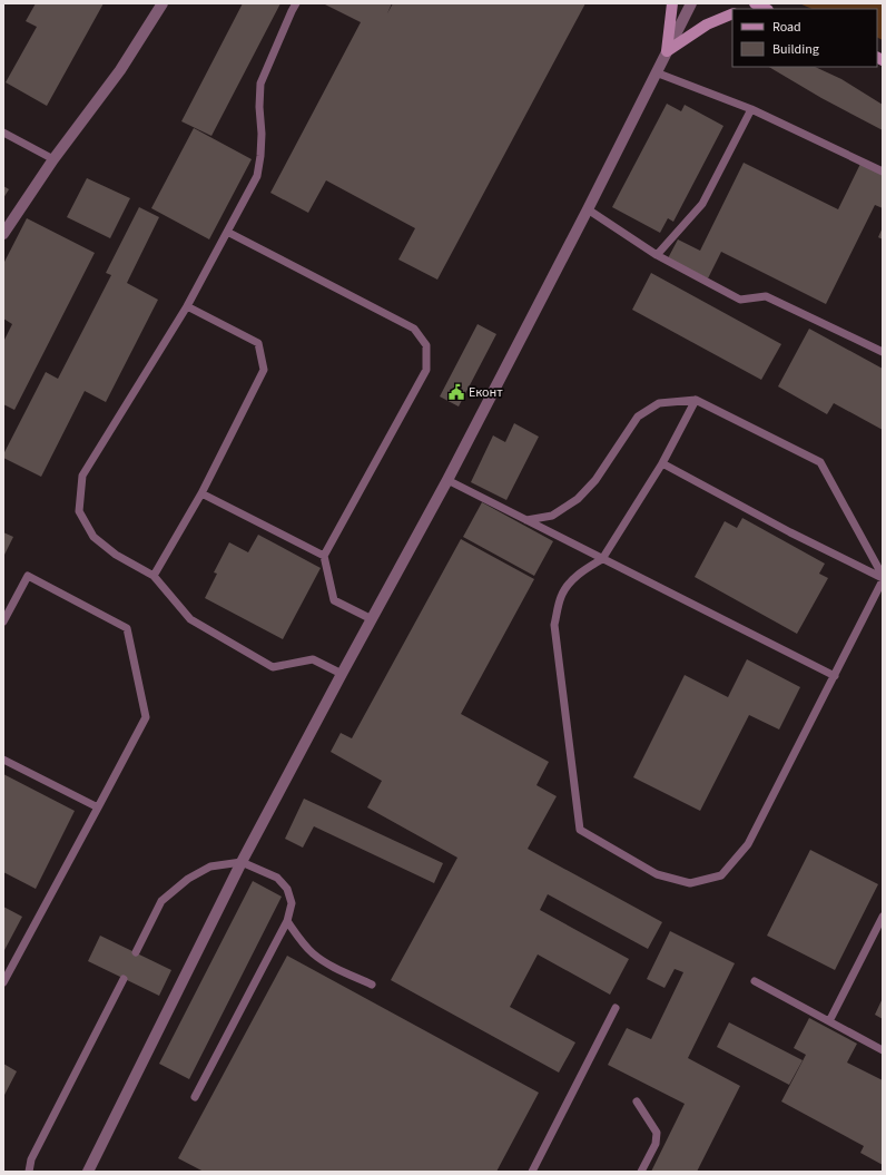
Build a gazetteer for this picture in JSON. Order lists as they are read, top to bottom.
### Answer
{
  "places": {
    "public building": ["Еконт"]
  },
  "legend": ["Road", "Building"]
}
